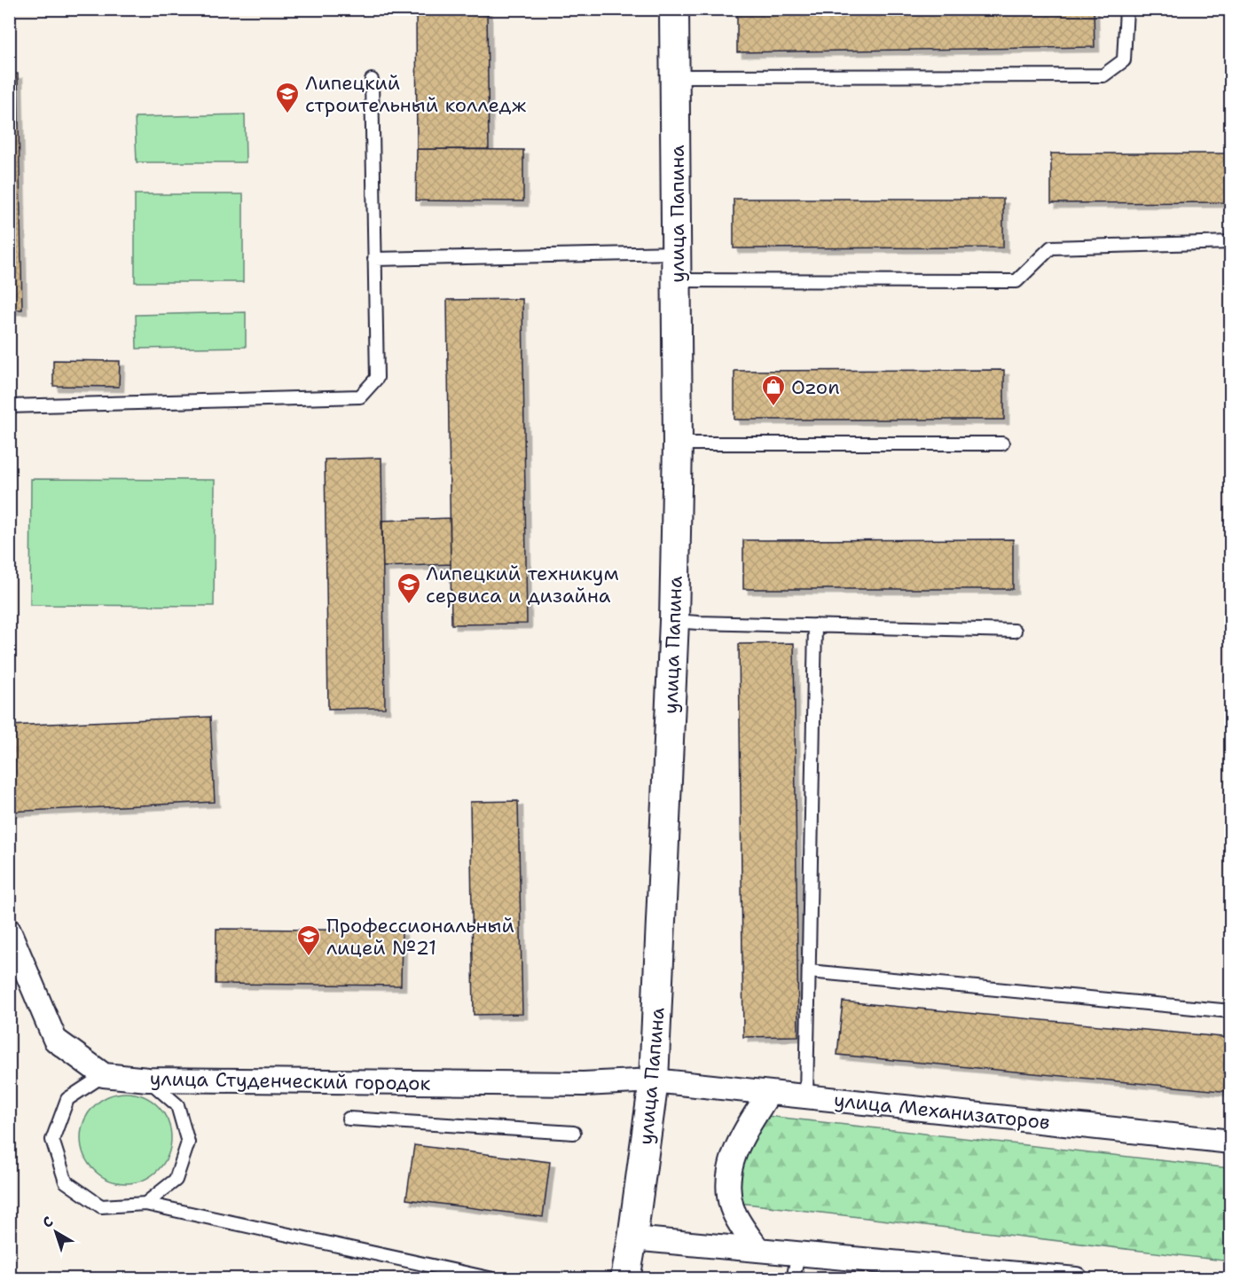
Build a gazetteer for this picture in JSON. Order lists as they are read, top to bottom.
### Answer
{
  "streets": {
    "street": ["улица Папина", "улица Студенческий городок", "улица Механизаторов"]
  },
  "crossings": [
    ["улица Папина", "улица Студенческий городок"],
    ["улица Папина", "улица Механизаторов"],
    ["улица Студенческий городок", "улица Механизаторов"]
  ],
  "places": {
    "school or university": ["Липецкий строительный колледж", "Липецкий техникум сервиса и дизайна", "Профессиональный лицей №21"],
    "shop": ["Ozon"]
  },
  "north": "top left"
}
